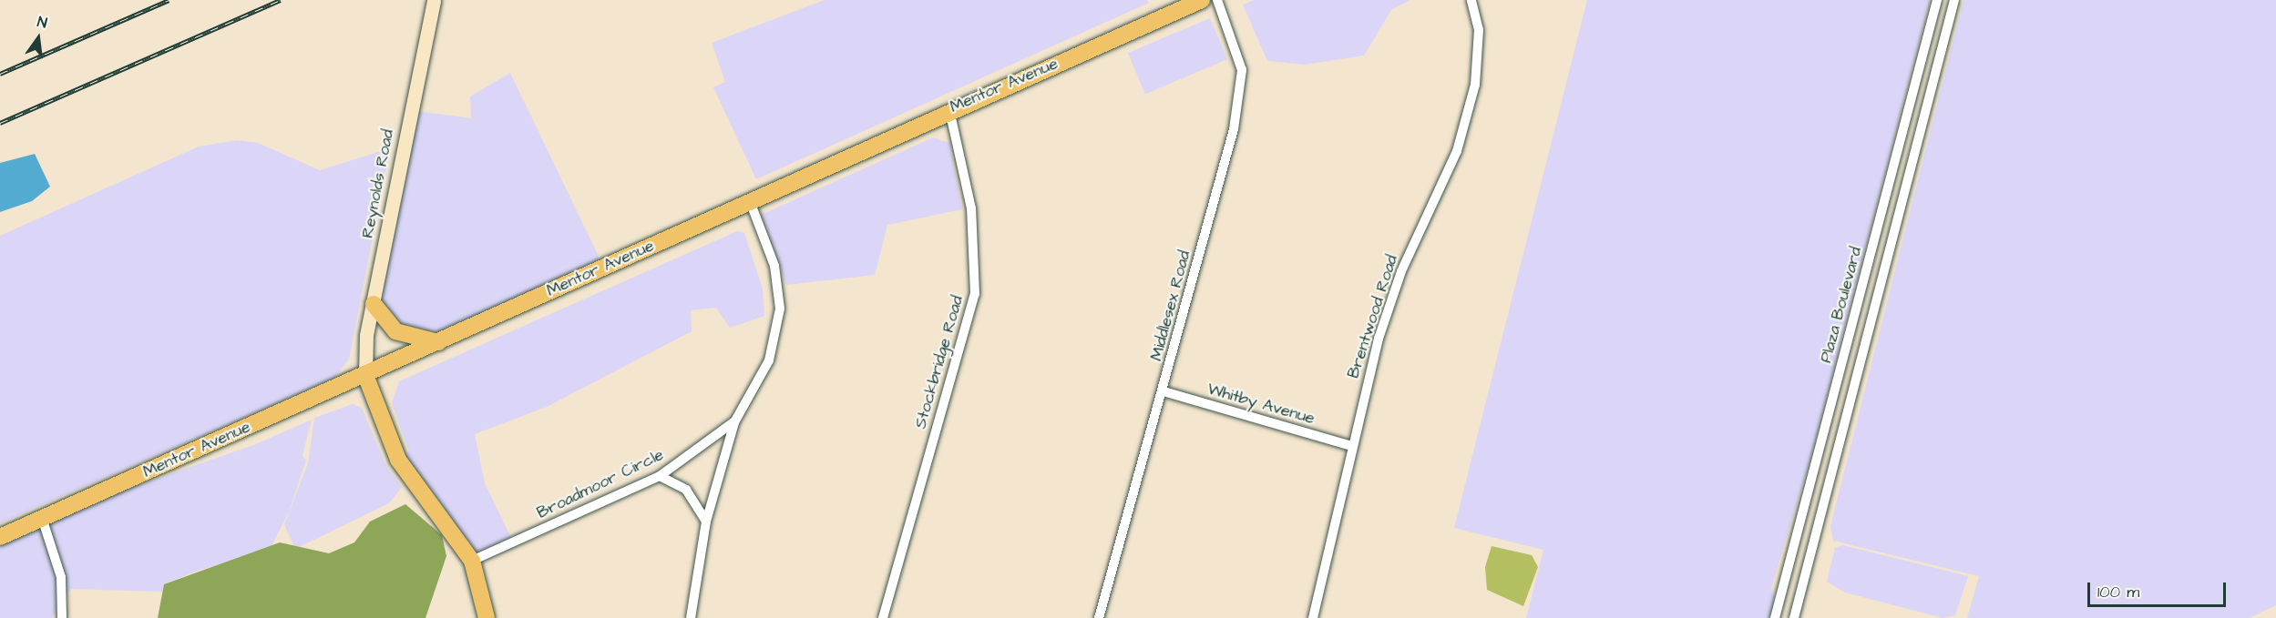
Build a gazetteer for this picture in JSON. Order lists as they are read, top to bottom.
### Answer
{
  "streets": {
    "main road": ["Mentor Avenue", "Reynolds Road"],
    "street": [
      "Plaza Boulevard",
      "Middlesex Road",
      "Brentwood Road",
      "Stockbridge Road",
      "Whitby Avenue",
      "Broadmoor Circle"
    ]
  },
  "crossings": [
    ["Mentor Avenue", "Reynolds Road"],
    ["Mentor Avenue", "Stockbridge Road"],
    ["Middlesex Road", "Whitby Avenue"],
    ["Brentwood Road", "Whitby Avenue"]
  ],
  "scale_bar": "100 m",
  "north": "top"
}
